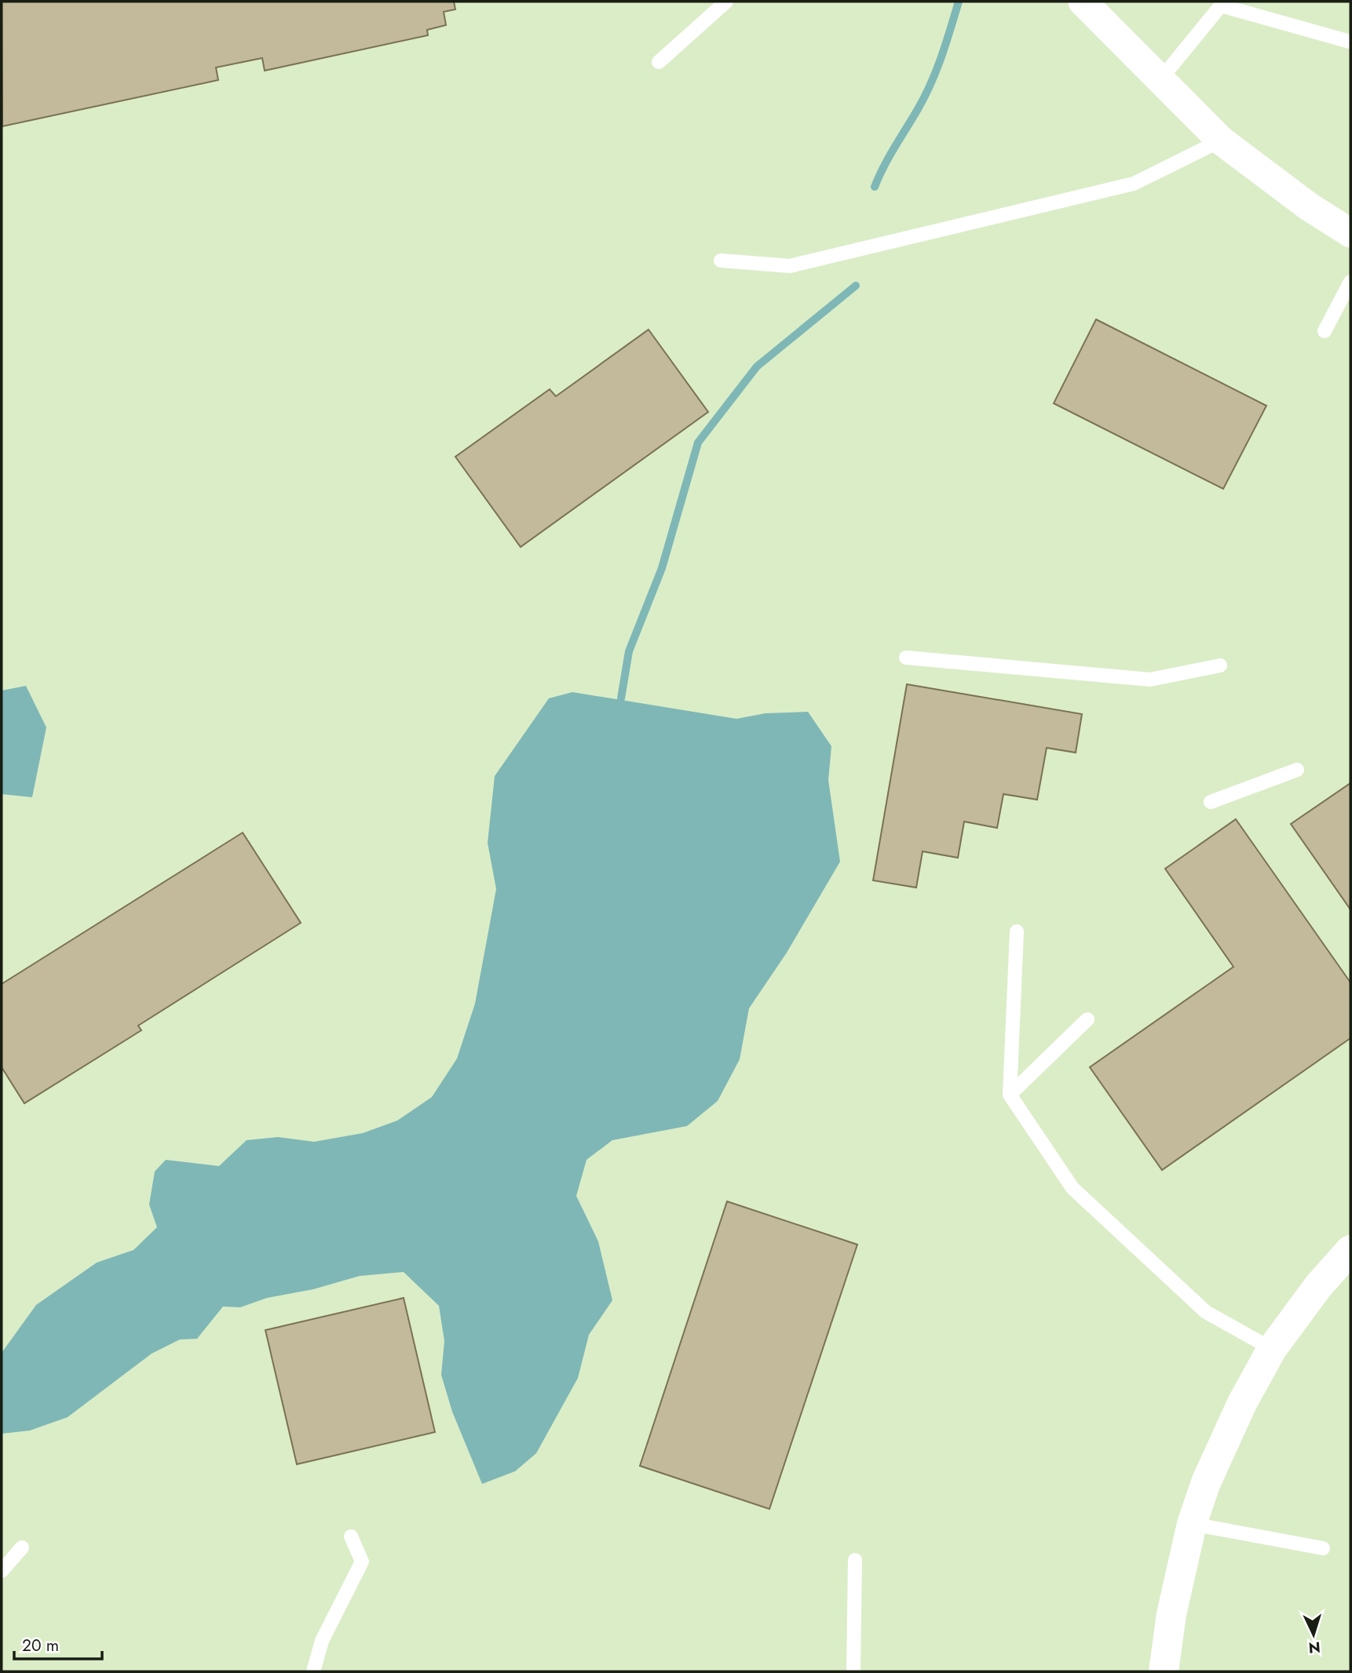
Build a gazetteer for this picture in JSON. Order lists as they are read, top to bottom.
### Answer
{
  "scale_bar": "20 m",
  "north": "bottom"
}
